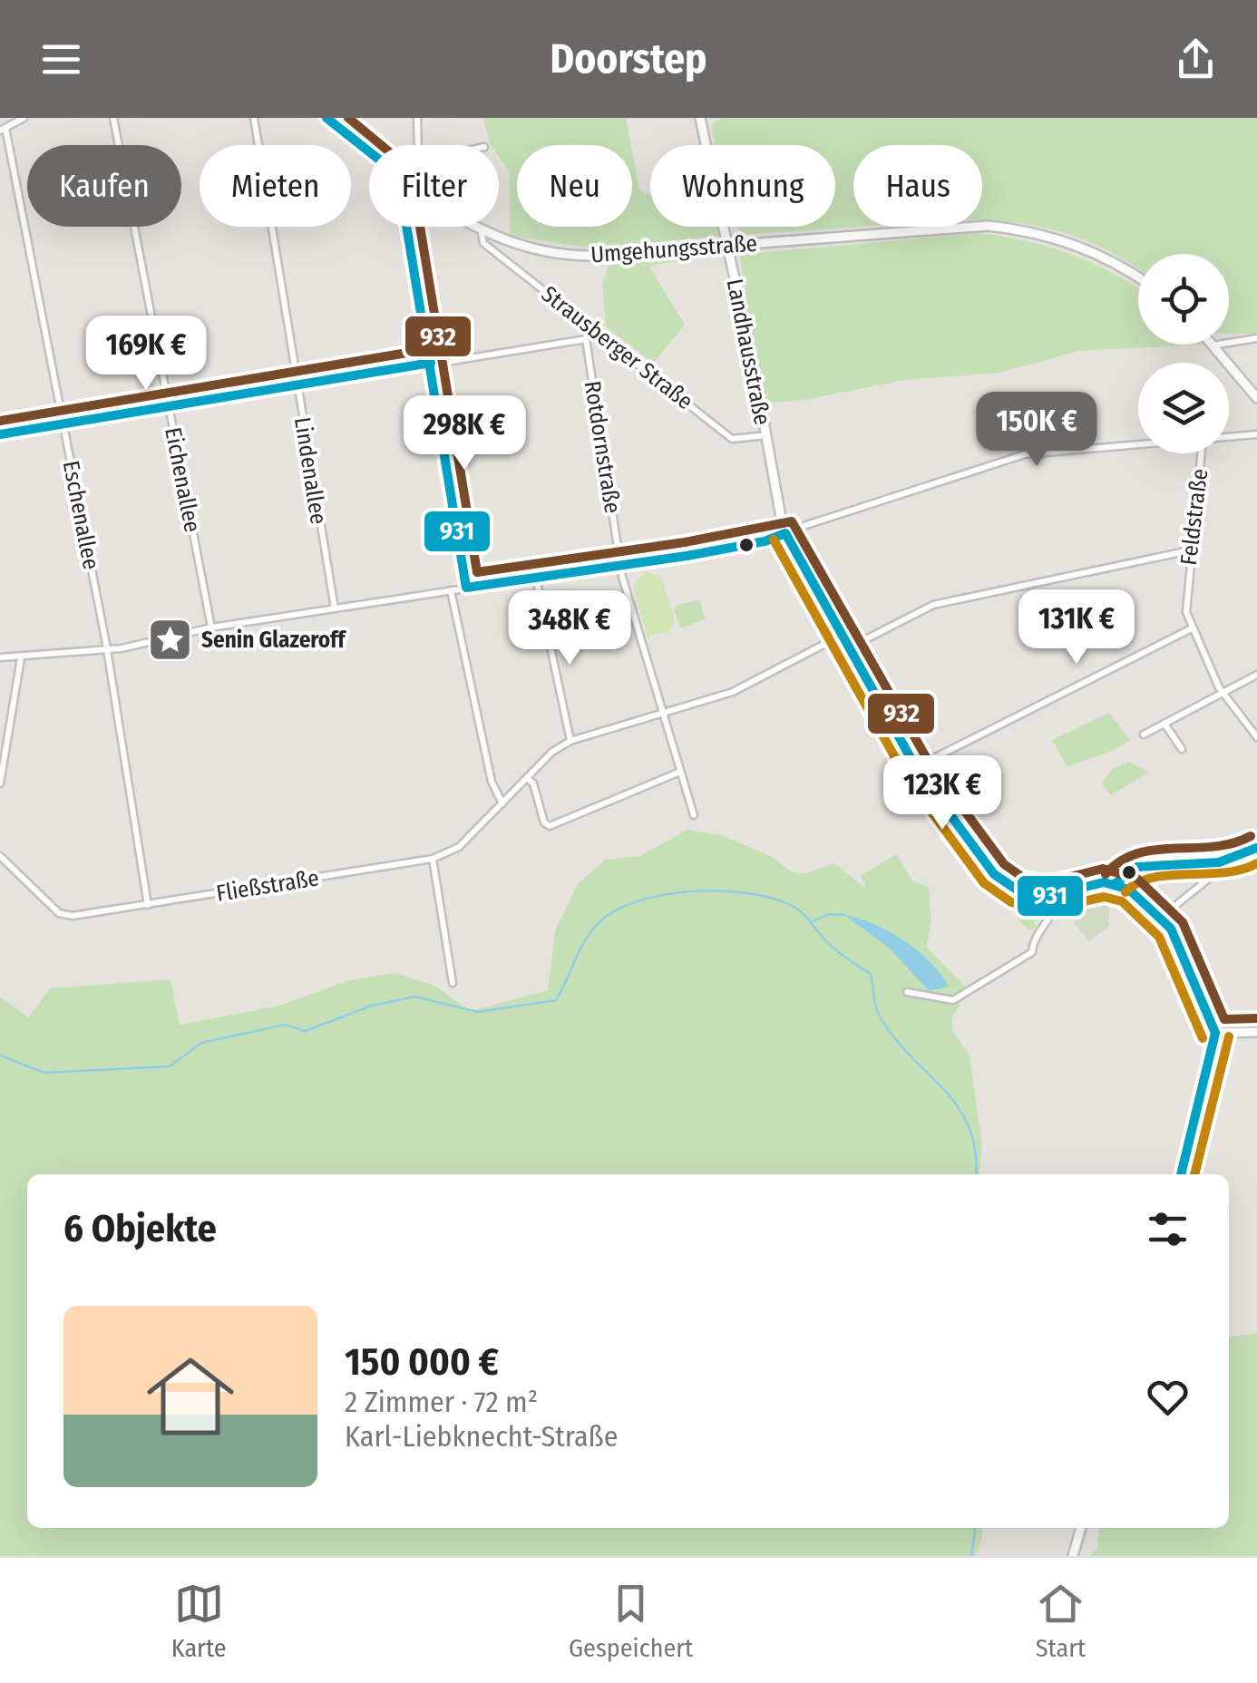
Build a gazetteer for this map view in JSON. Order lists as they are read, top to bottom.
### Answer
{
  "streets": {
    "main road": ["Umgehungsstraße", "Strausberger Straße", "Landhausstraße"],
    "street": [
      "Rotdornstraße",
      "Lindenallee",
      "Eichenallee",
      "Eschenallee",
      "Feldstraße",
      "Fließstraße"
    ]
  },
  "crossings": [
    ["Umgehungsstraße", "Strausberger Straße"],
    ["Umgehungsstraße", "Landhausstraße"],
    ["Strausberger Straße", "Landhausstraße"],
    ["Landhausstraße", "Fließstraße"],
    ["Rotdornstraße", "Fließstraße"],
    ["Eschenallee", "Fließstraße"]
  ],
  "places": {
    "place": ["Senin Glazeroff"]
  },
  "lines": ["transit line 931", "transit line 932"],
  "page": {
    "header": "Doorstep",
    "chip": [
      "Kaufen",
      "Mieten",
      "Filter",
      "Neu",
      "Wohnung",
      "Haus"
    ],
    "price": [
      "169K €",
      "150K €",
      "298K €",
      "131K €",
      "348K €",
      "123K €"
    ],
    "heading": "6 Objekte",
    "list": [
      {
        "name": "150 000 €",
        "note": "2 Zimmer · 72 m² · Karl-Liebknecht-Straße"
      }
    ],
    "tabs": ["Karte", "Gespeichert", "Start"]
  }
}
